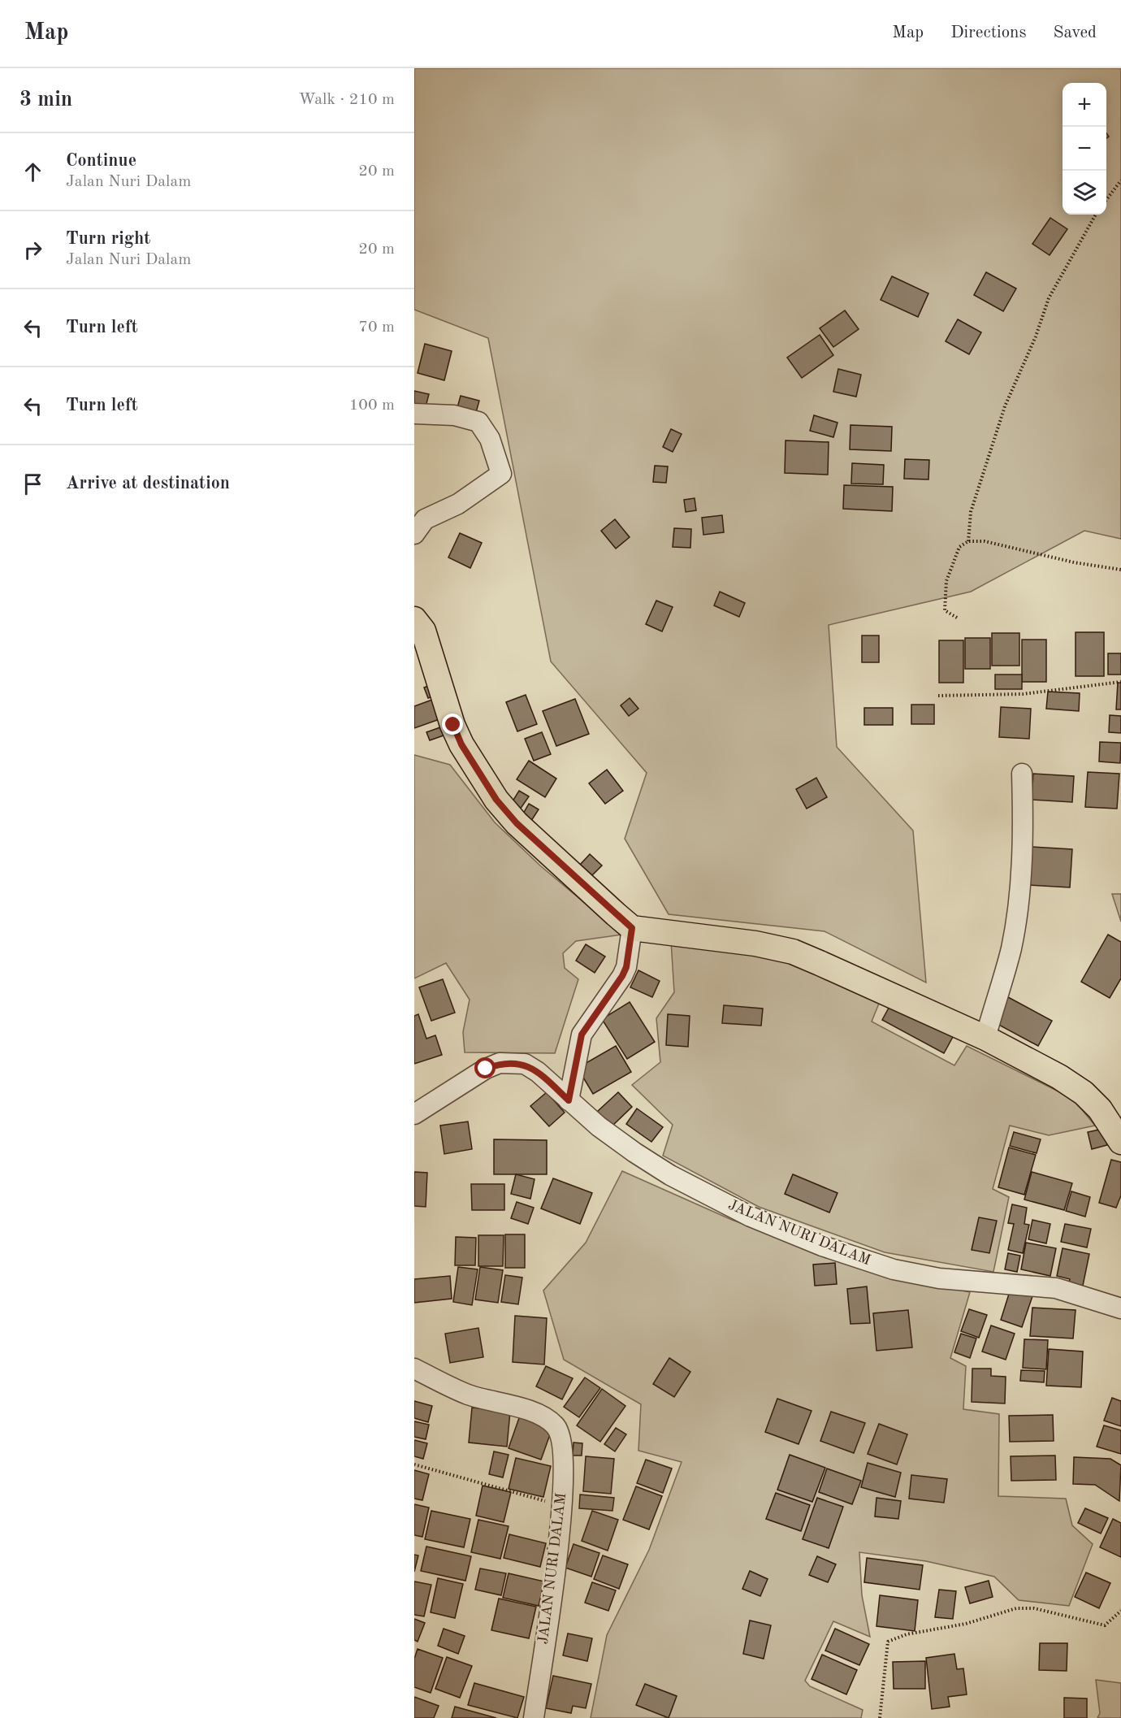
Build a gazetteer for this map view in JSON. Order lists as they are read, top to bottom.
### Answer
{
  "streets": {
    "street": ["JALAN NURI DALAM"]
  },
  "page": {
    "header": "Map",
    "nav": ["Map", "Directions", "Saved"],
    "heading": ["3 min", "Walk · 210 m"],
    "map_buttons": ["+", "−"],
    "list": [
      ["Continue", "Jalan Nuri Dalam", "20 m"],
      ["Turn right", "Jalan Nuri Dalam", "20 m"],
      ["Turn left", "70 m"],
      ["Turn left", "100 m"],
      "Arrive at destination"
    ]
  }
}
